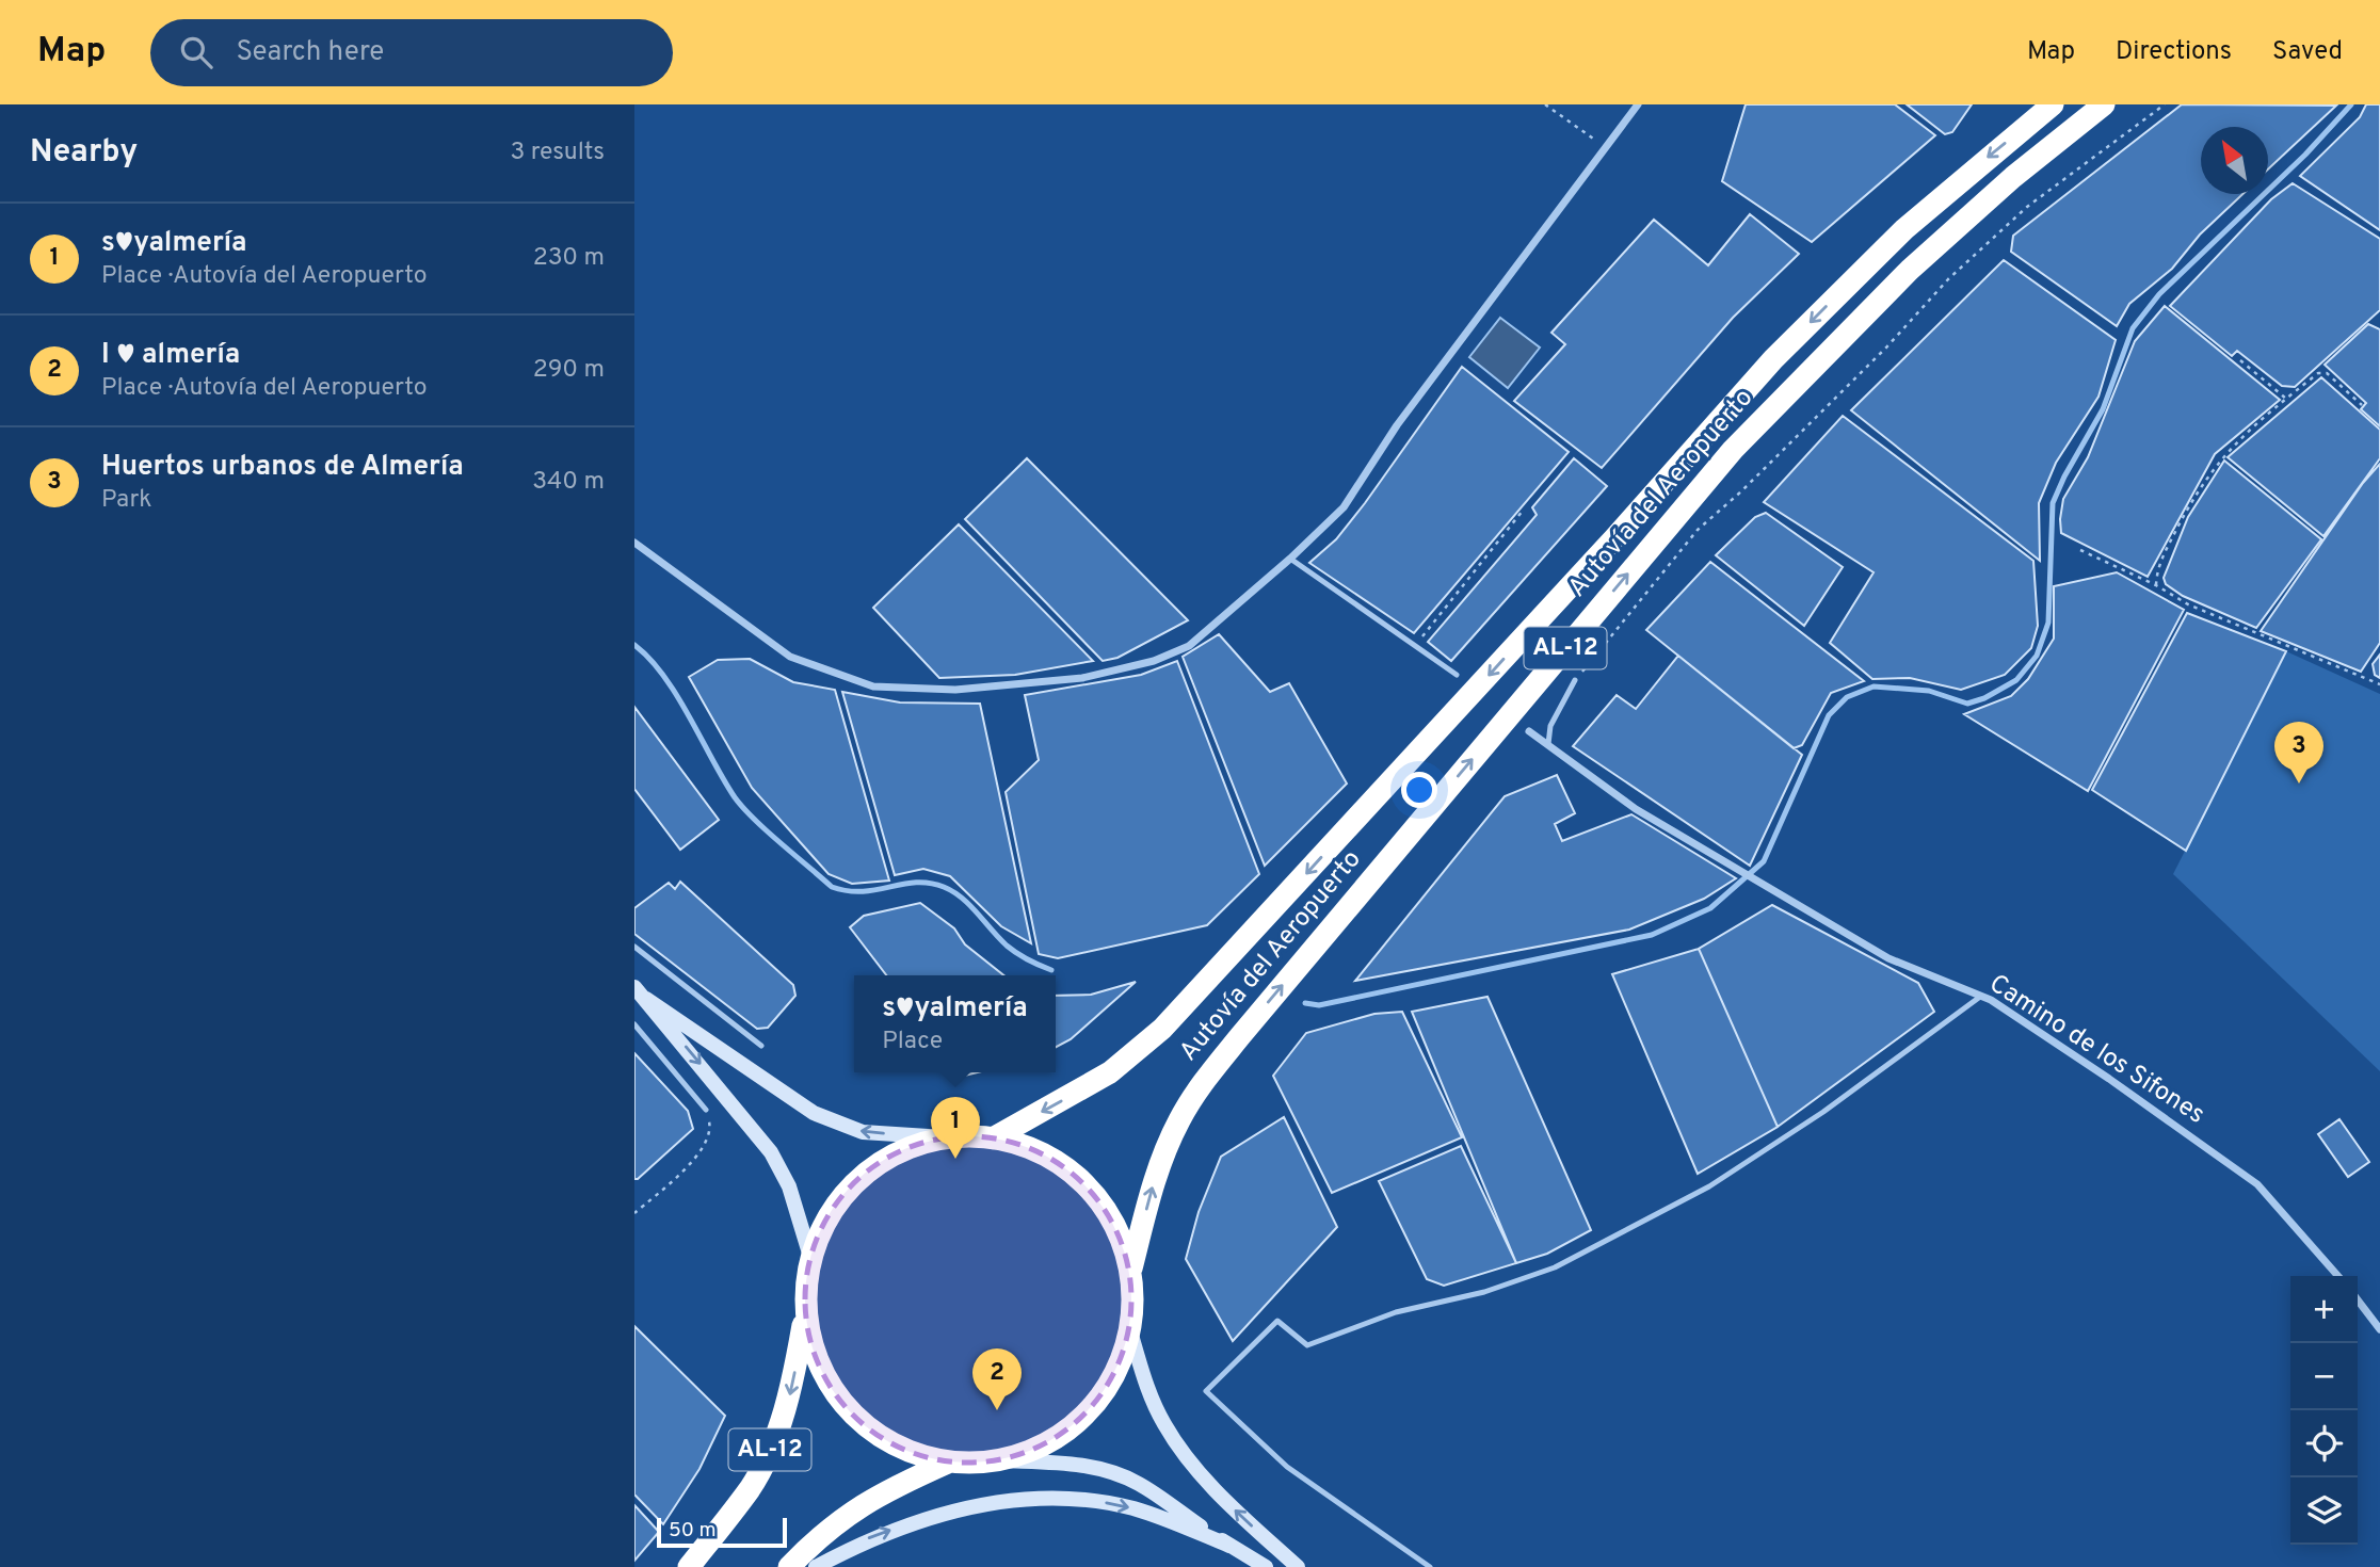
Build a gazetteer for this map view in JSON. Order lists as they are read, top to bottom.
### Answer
{
  "streets": {
    "highway": ["Autovía del Aeropuerto", "AL-12"],
    "street": ["Camino de los Sifones"]
  },
  "crossings": [
    ["Autovía del Aeropuerto", "AL-12"]
  ],
  "scale_bar": "50 m",
  "north": "top left",
  "page": {
    "header": "Map",
    "search": "Search here",
    "nav": ["Map", "Directions", "Saved"],
    "heading": ["Nearby", "3 results"],
    "list": [
      {
        "mark": "1",
        "name": "s♥yalmería",
        "note": "Place · Autovía del Aeropuerto",
        "value": "230 m"
      },
      {
        "mark": "2",
        "name": "I ♥ almería",
        "note": "Place · Autovía del Aeropuerto",
        "value": "290 m"
      },
      {
        "mark": "3",
        "name": "Huertos urbanos de Almería",
        "note": "Park",
        "value": "340 m"
      }
    ],
    "pins": ["3", "1", "2"],
    "popup": ["s♥yalmería", "Place"],
    "map_buttons": ["+", "−"],
    "scale": "50 m"
  }
}
